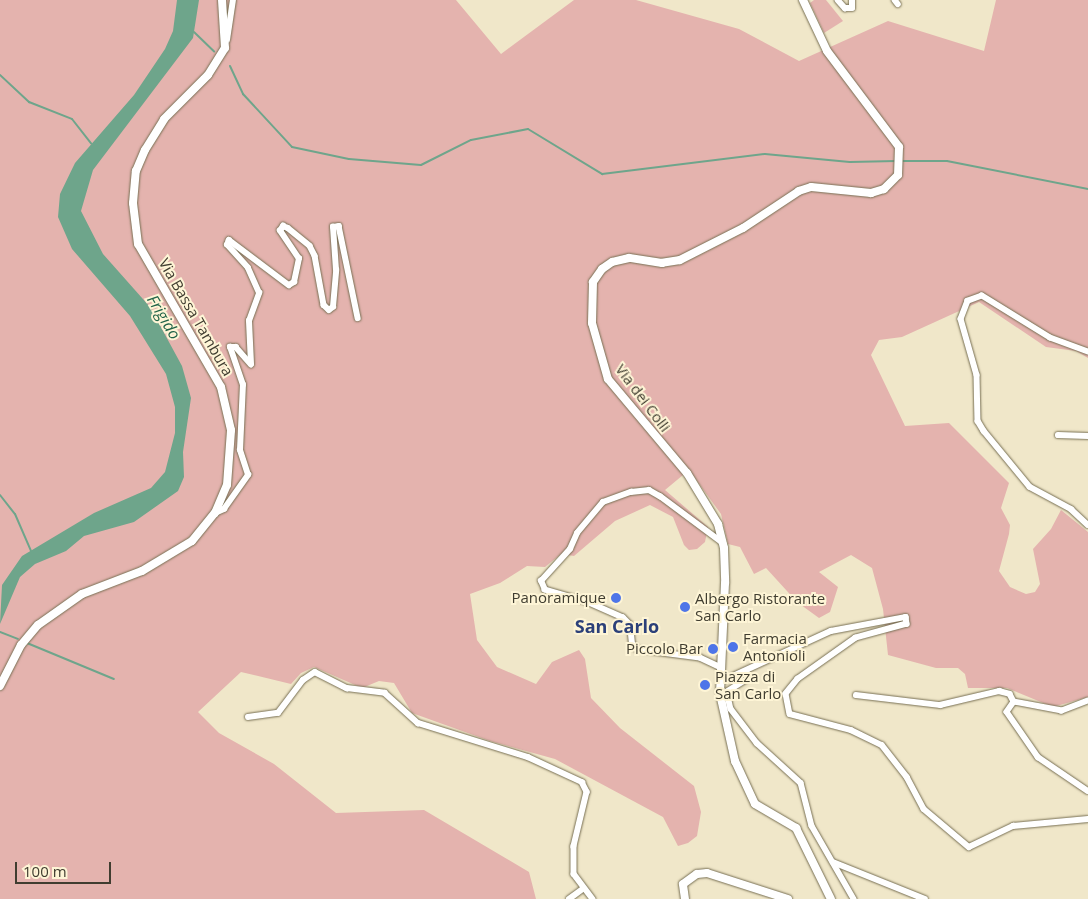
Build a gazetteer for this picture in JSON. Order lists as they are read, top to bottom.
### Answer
{
  "streets": {
    "street": ["Via Bassa Tambura", "Via dei Colli"]
  },
  "districts": ["San Carlo"],
  "water": ["Frigido"],
  "places": [
    "Panoramique",
    "Albergo Ristorante San Carlo",
    "Farmacia Antonioli",
    "Piccolo Bar",
    "Piazza di San Carlo"
  ],
  "scale_bar": "100 m"
}
